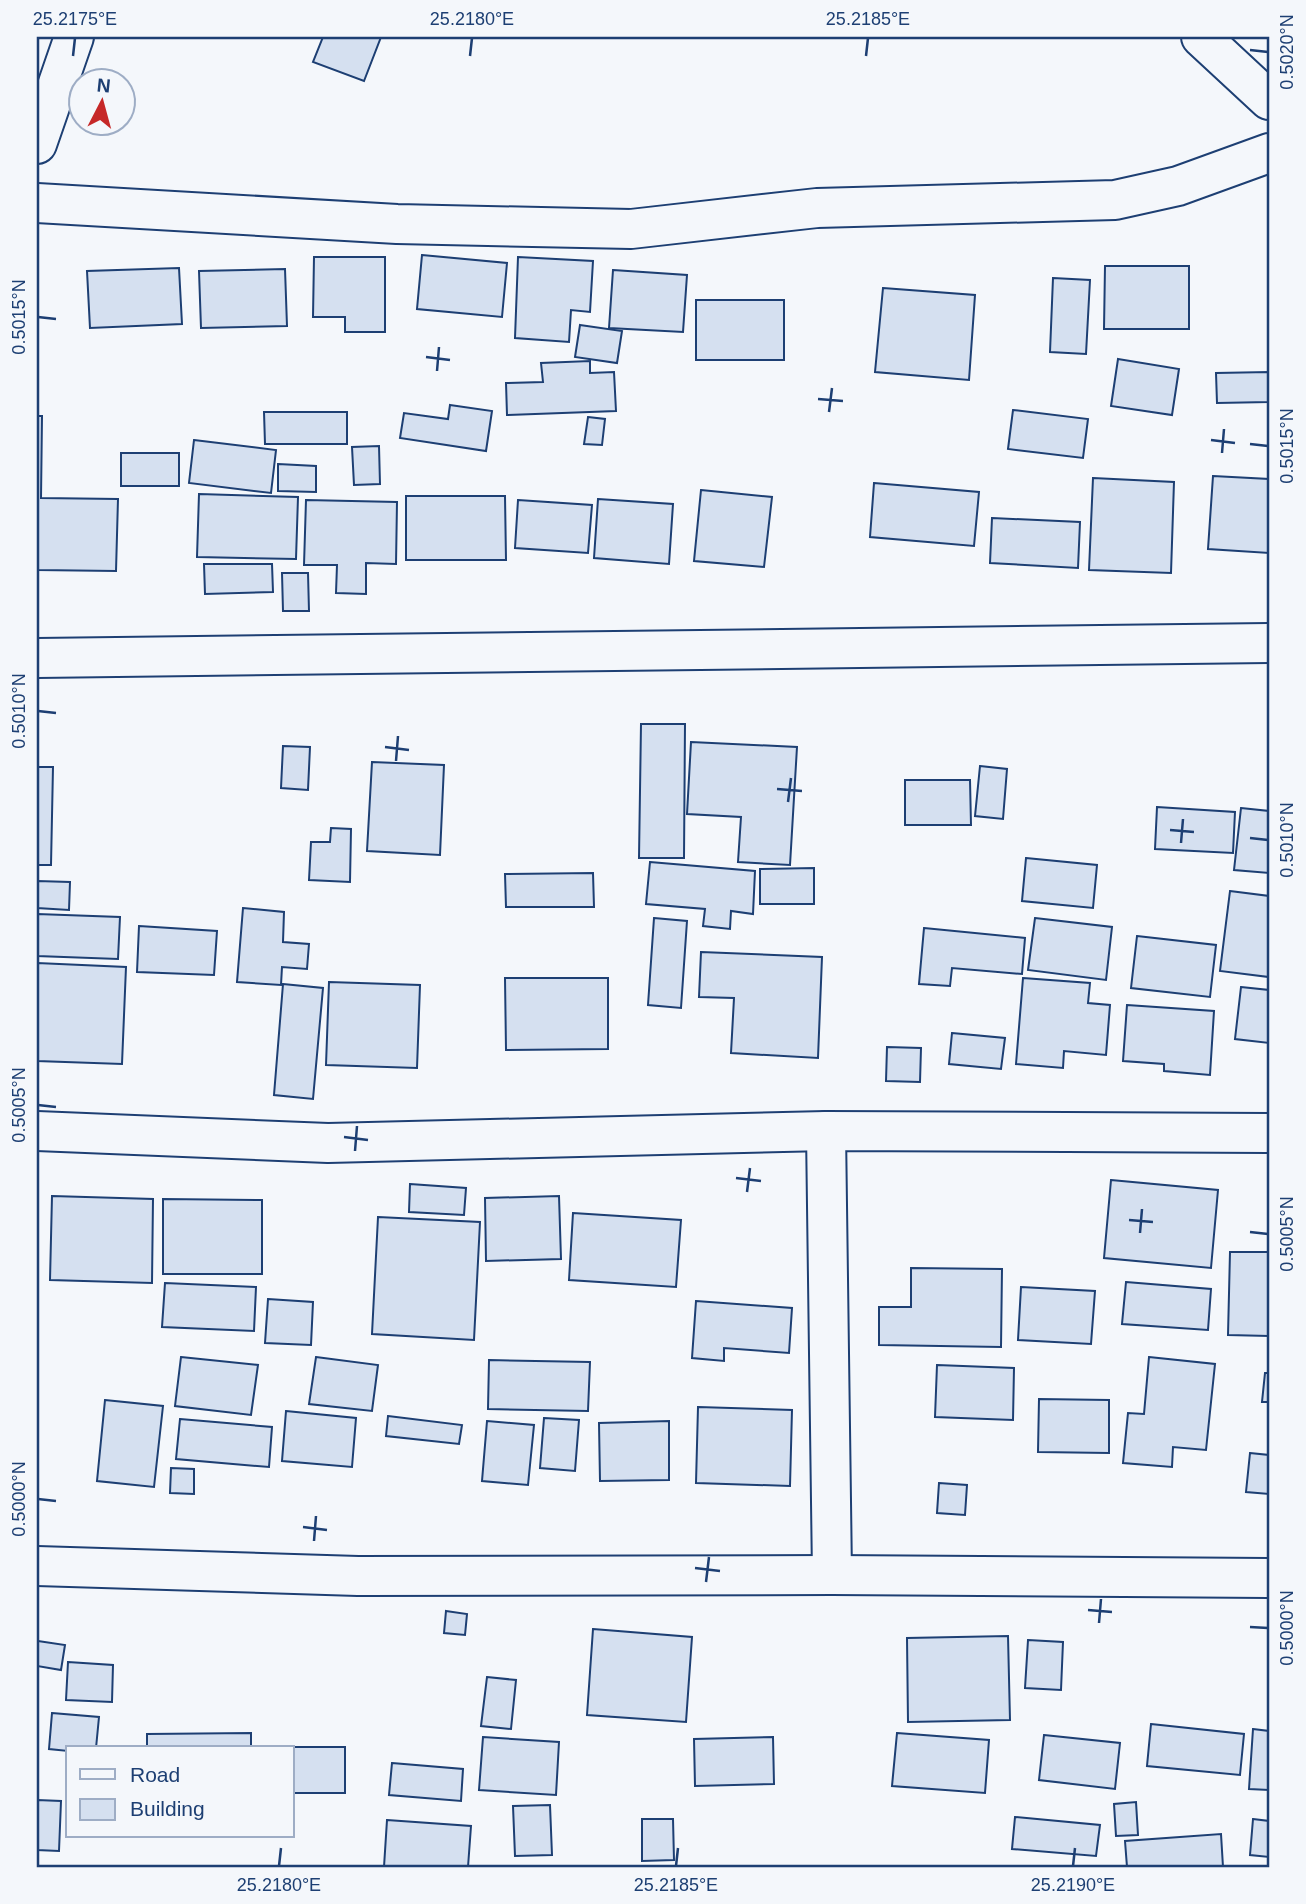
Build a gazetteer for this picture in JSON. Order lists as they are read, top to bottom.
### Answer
{
  "legend": ["Road", "Building"],
  "north": "top",
  "coordinates": [
    "25.2175°E",
    "25.2180°E",
    "25.2185°E",
    "0.5020°N",
    "0.5015°N",
    "0.5010°N",
    "0.5005°N",
    "0.5000°N",
    "25.2190°E"
  ]
}
